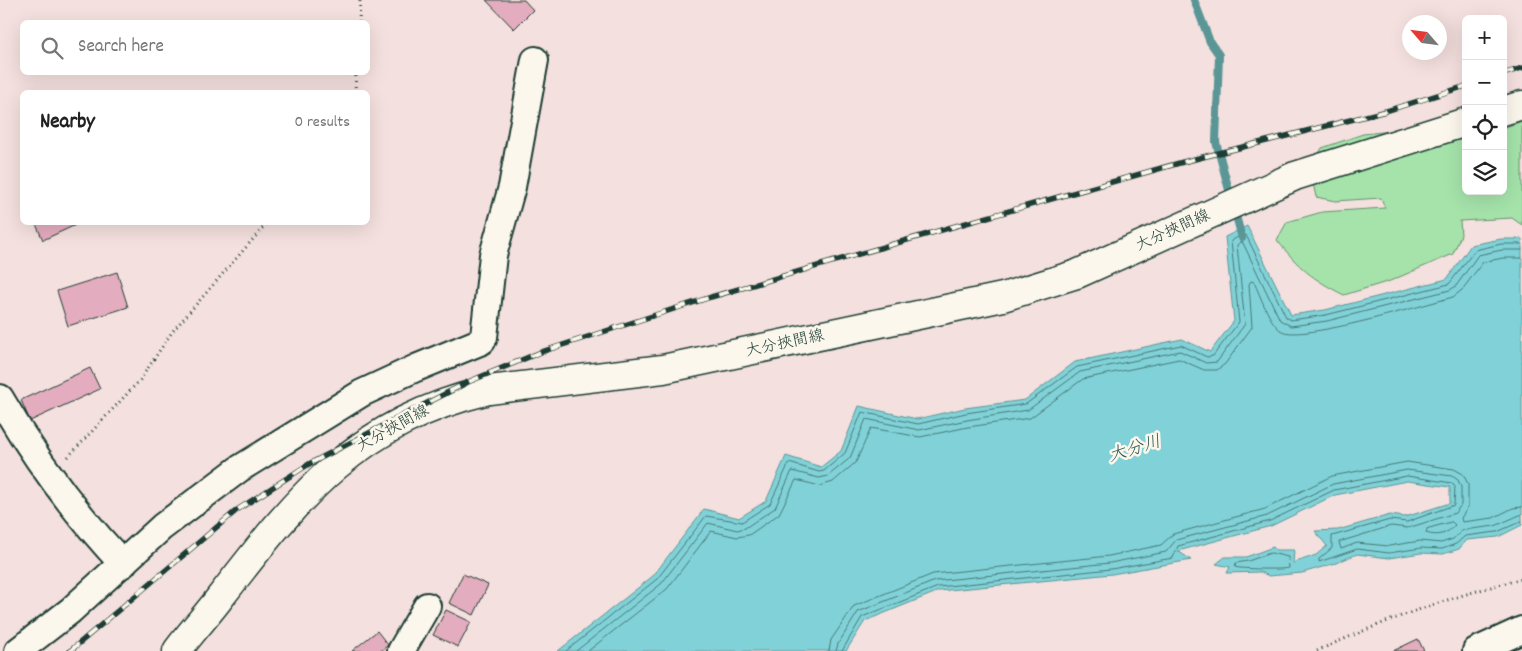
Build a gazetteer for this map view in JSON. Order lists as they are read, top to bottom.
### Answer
{
  "streets": {
    "main road": ["大分挾間線"]
  },
  "water": ["大分川"],
  "north": "top left",
  "page": {
    "map_buttons": ["+", "−"],
    "search": "Search here",
    "heading": ["Nearby", "0 results"]
  }
}
